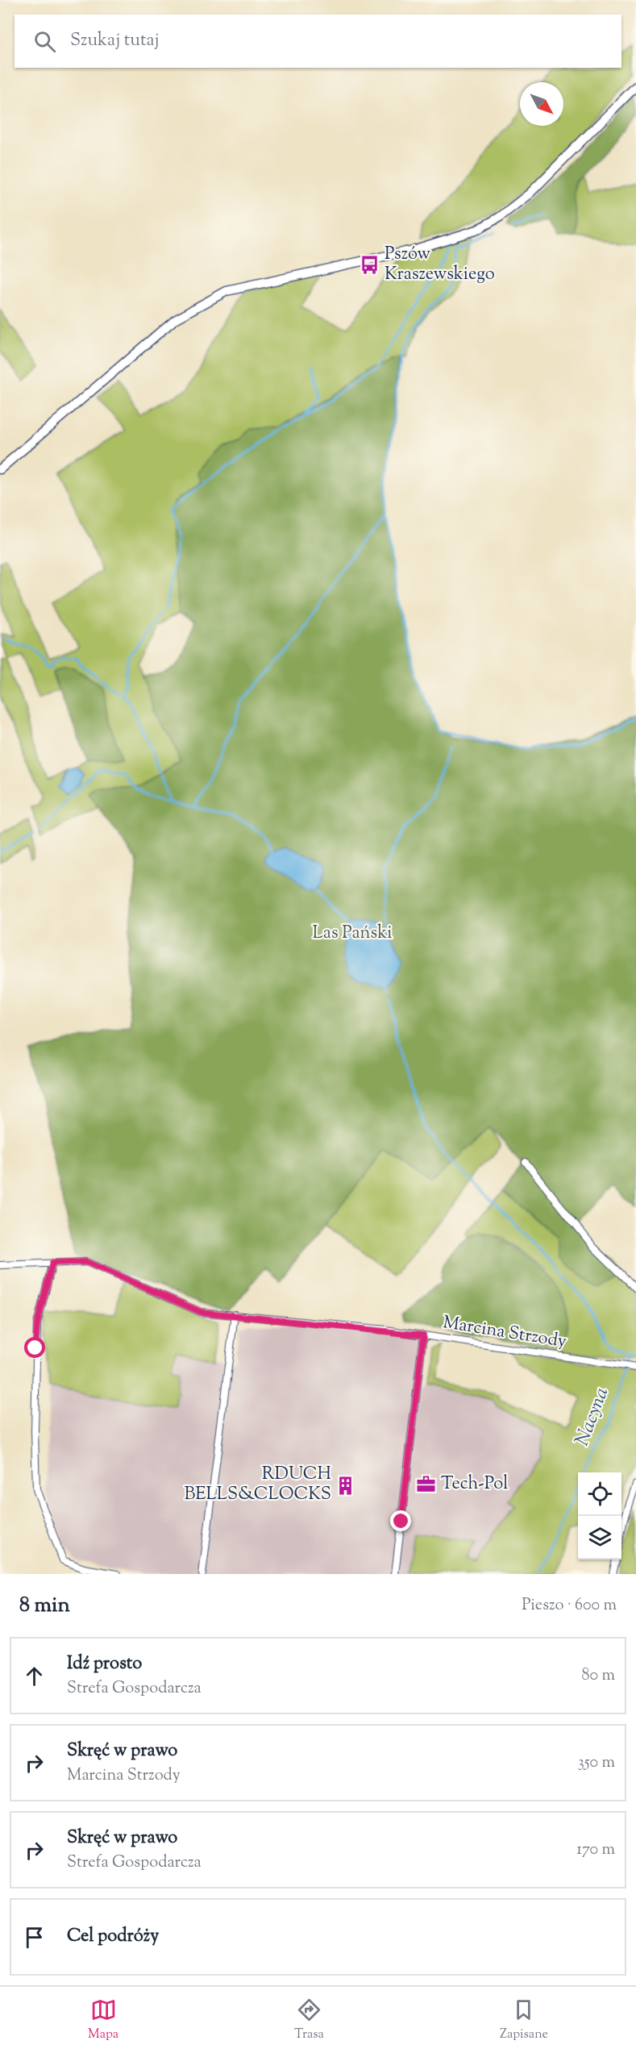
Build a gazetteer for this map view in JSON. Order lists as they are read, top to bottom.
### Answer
{
  "streets": {
    "street": ["Marcina Strzody"]
  },
  "water": ["Nacyna"],
  "parks": ["Las Pański"],
  "places": {
    "bus stop": ["Pszów Kraszewskiego"],
    "office": ["Tech-Pol"],
    "building": ["RDUCH BELLS&CLOCKS"]
  },
  "north": "bottom right",
  "page": {
    "search": "Szukaj tutaj",
    "heading": ["8 min", "Pieszo · 600 m"],
    "list": [
      ["Idź prosto", "Strefa Gospodarcza", "80 m"],
      ["Skręć w prawo", "Marcina Strzody", "350 m"],
      ["Skręć w prawo", "Strefa Gospodarcza", "170 m"],
      "Cel podróży"
    ],
    "nav": ["Mapa", "Trasa", "Zapisane"]
  }
}
